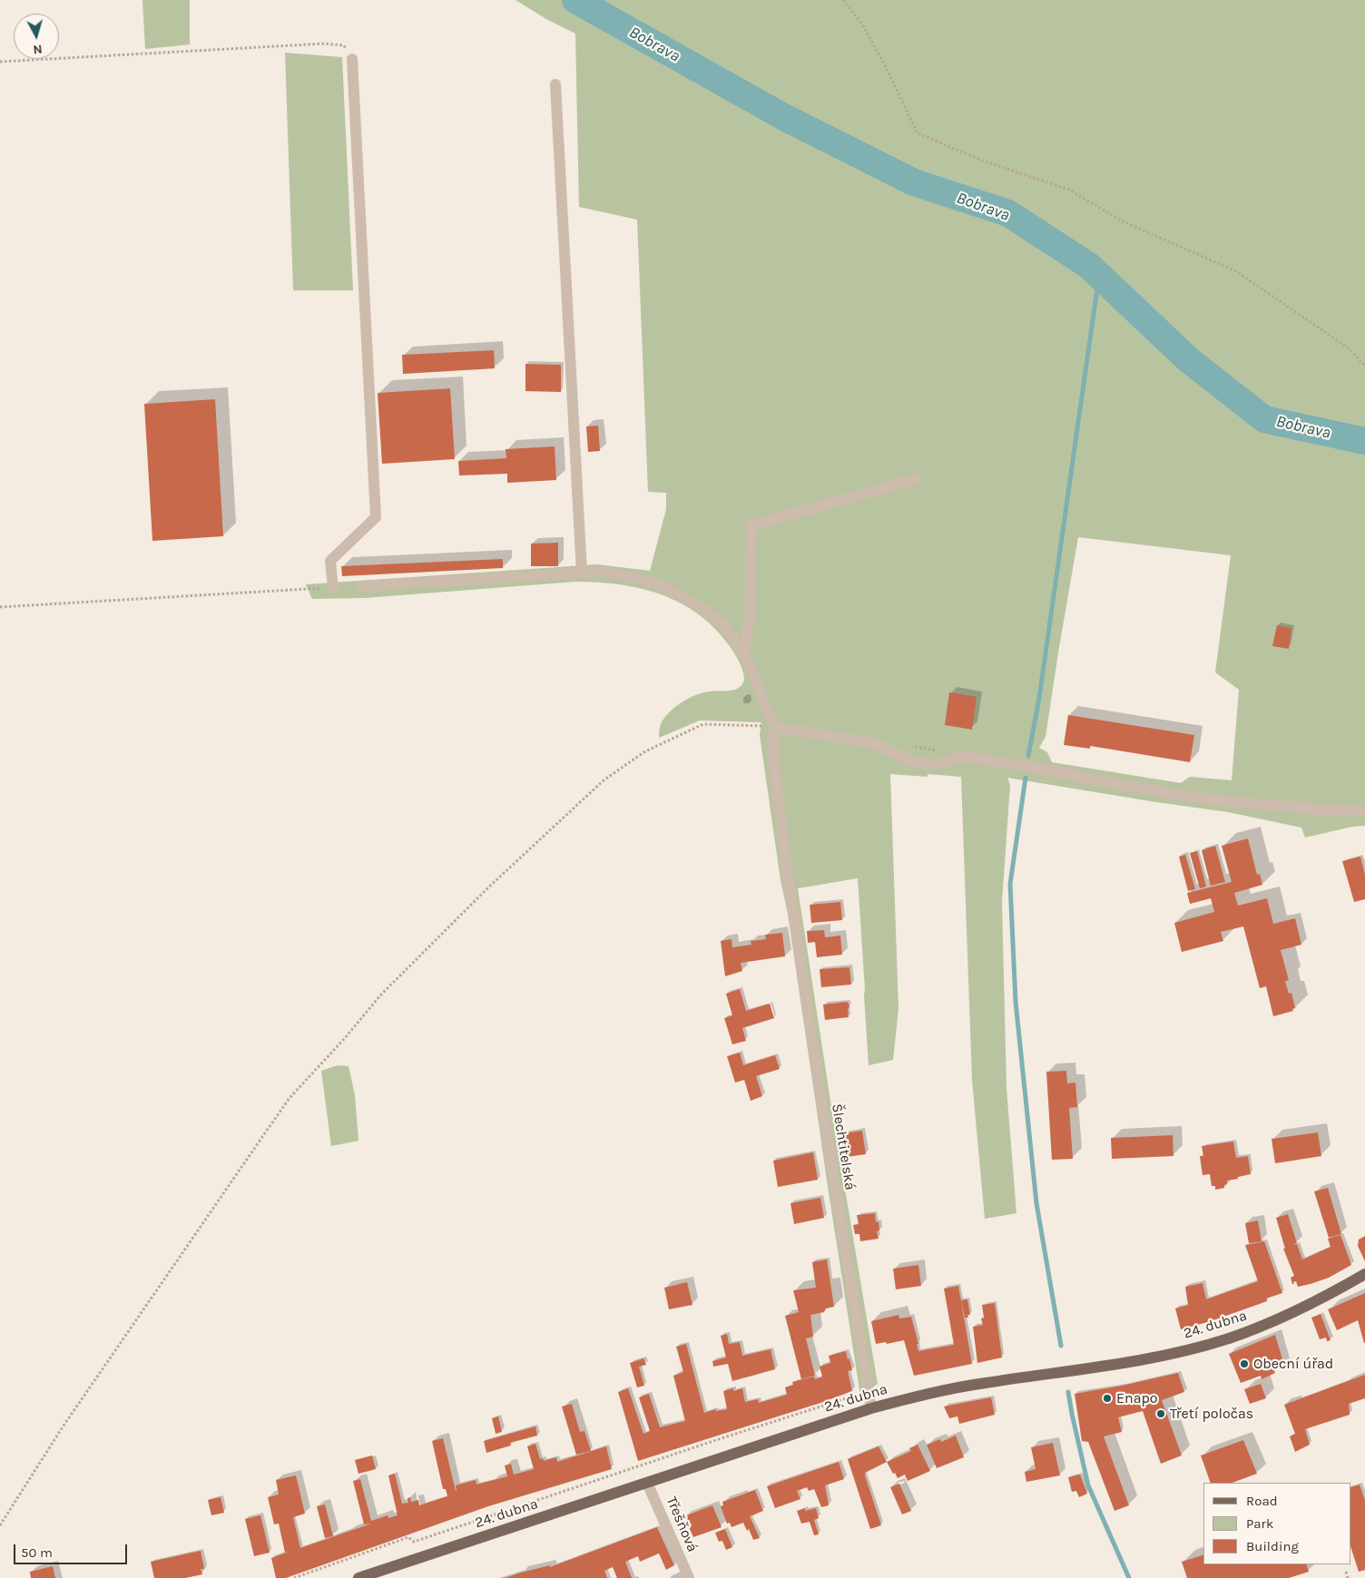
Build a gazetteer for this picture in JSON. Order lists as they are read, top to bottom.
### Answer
{
  "streets": {
    "main road": ["24. dubna"],
    "street": ["Šlechtitelská", "Třešňová"]
  },
  "crossings": [
    ["Šlechtitelská", "24. dubna"],
    ["24. dubna", "Třešňová"]
  ],
  "water": ["Bobrava"],
  "places": ["Obecní úřad", "Enapo", "Třetí poločas"],
  "legend": ["Road", "Park", "Building"],
  "scale_bar": "50 m",
  "north": "bottom"
}
